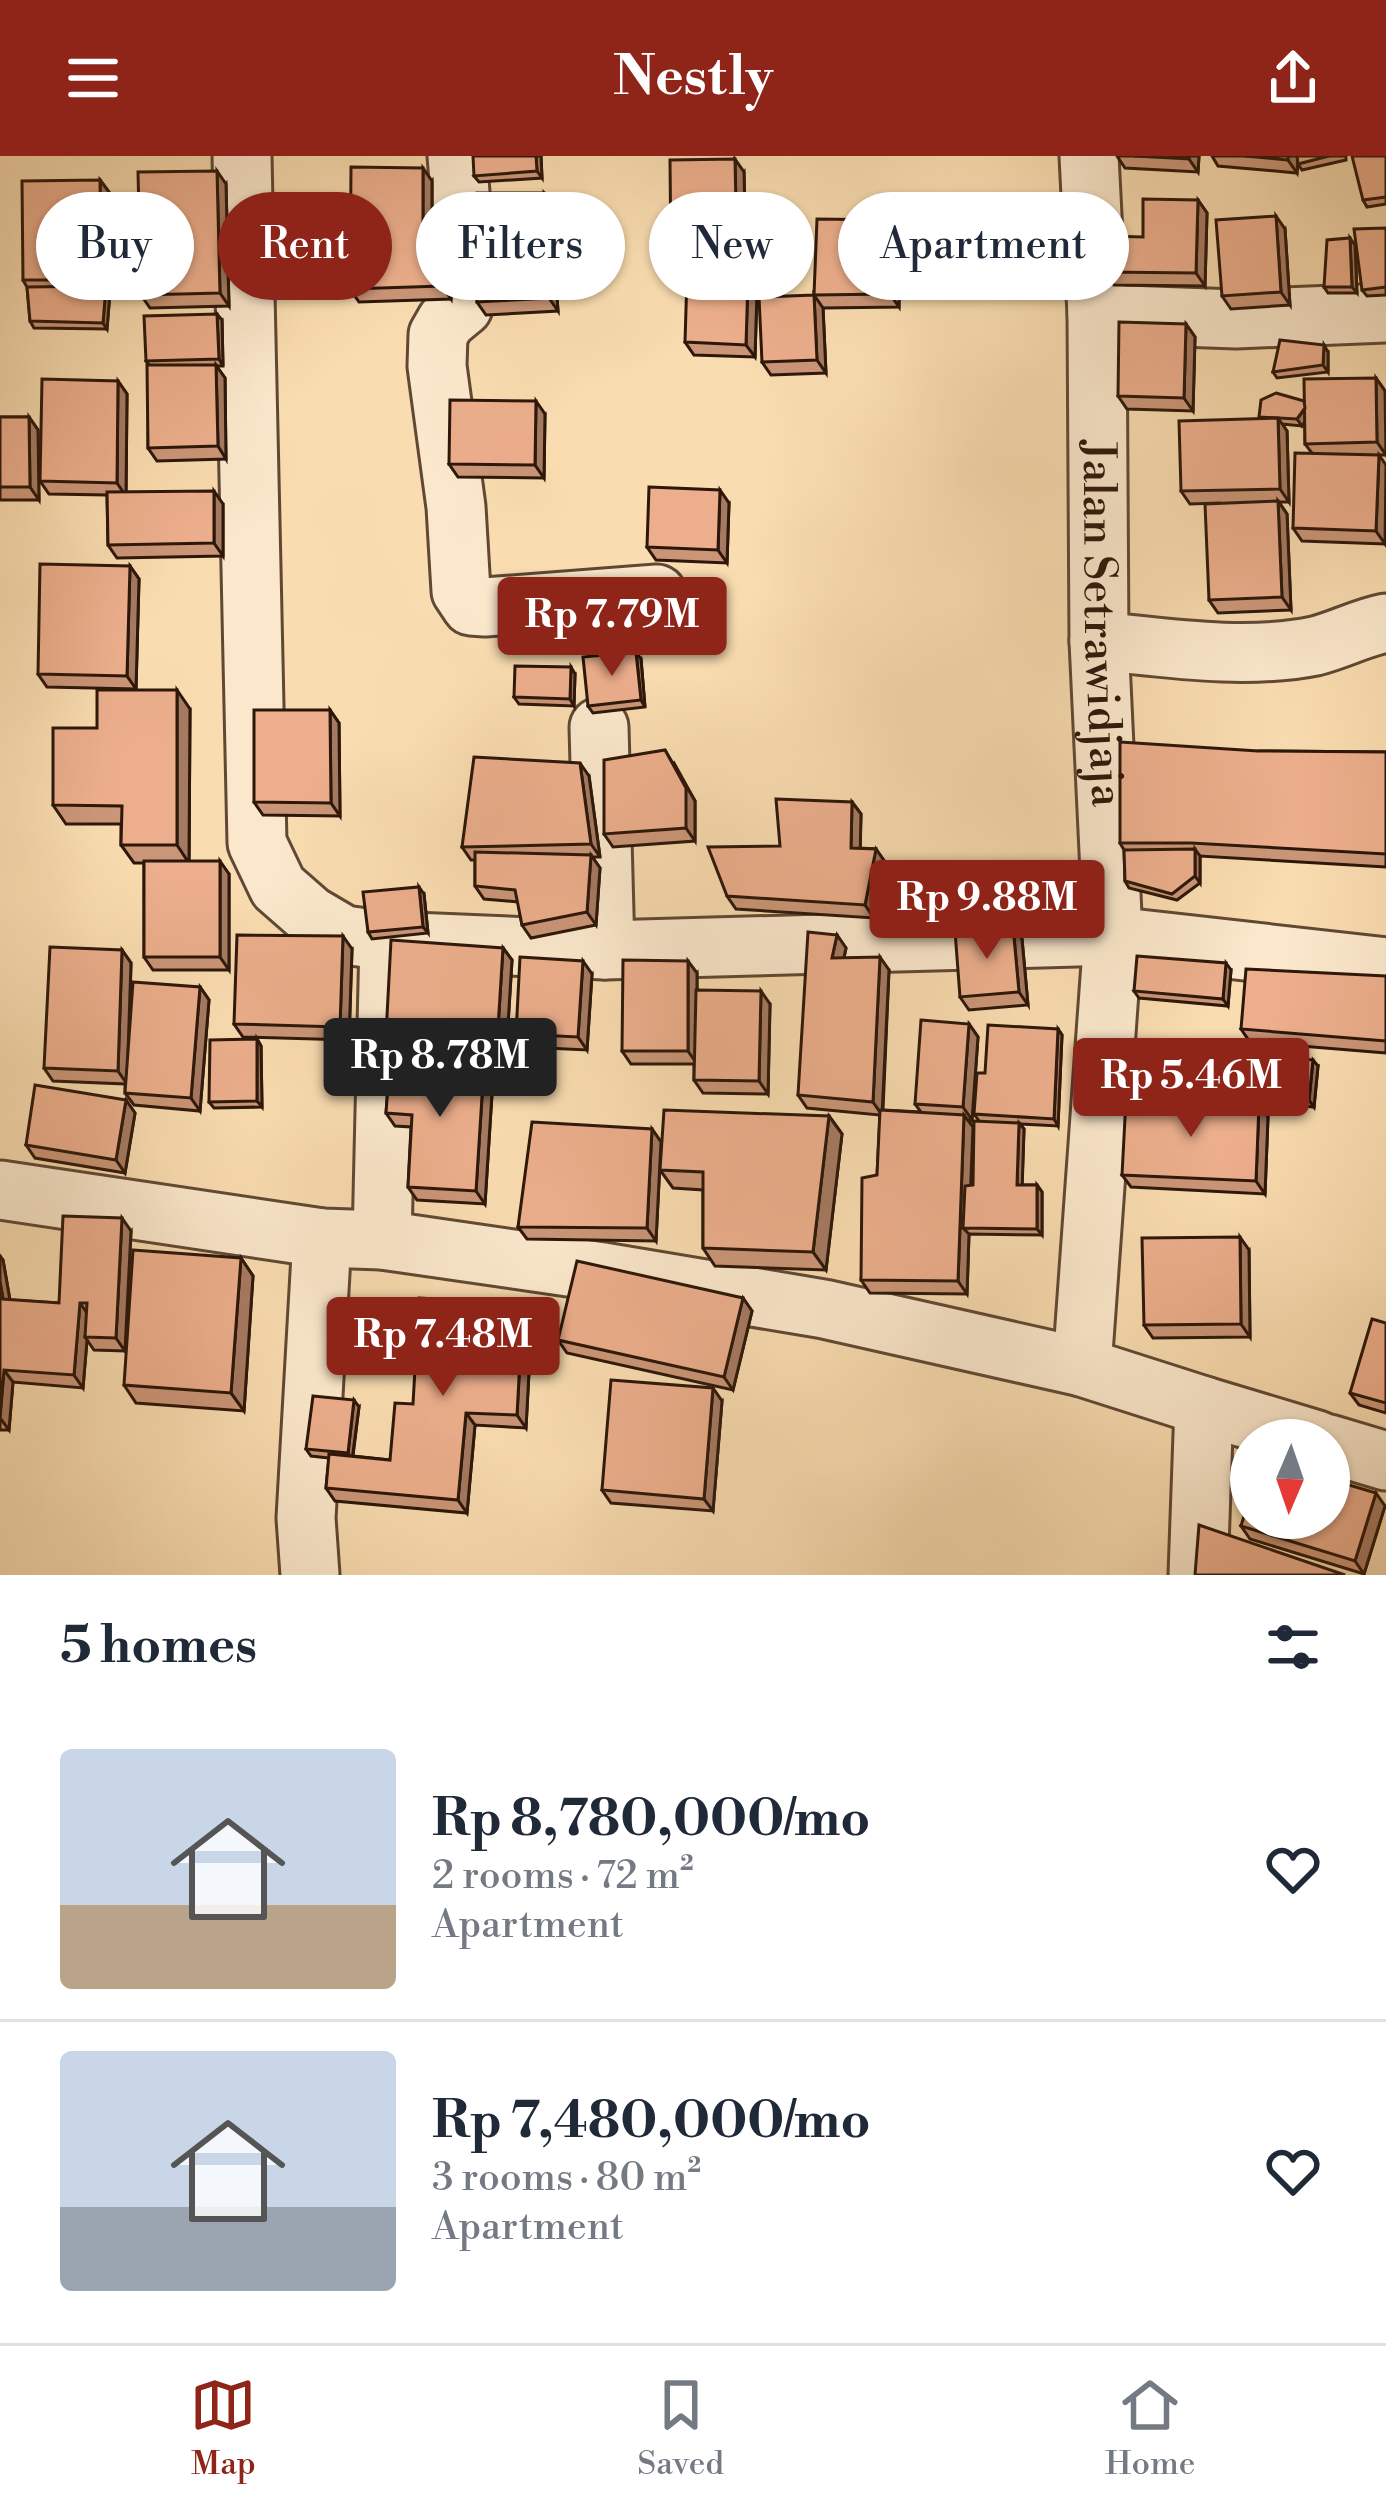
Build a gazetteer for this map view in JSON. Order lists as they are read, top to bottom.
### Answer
{
  "streets": {
    "street": ["Jalan Setrawidjaja"]
  },
  "north": "bottom",
  "page": {
    "header": "Nestly",
    "chip": [
      "Buy",
      "Rent",
      "Filters",
      "New",
      "Apartment"
    ],
    "price": [
      "Rp 7.79M",
      "Rp 9.88M",
      "Rp 8.78M",
      "Rp 5.46M",
      "Rp 7.48M"
    ],
    "heading": "5 homes",
    "list": [
      {
        "name": "Rp 8,780,000/mo",
        "note": "2 rooms · 72 m² · Apartment"
      },
      {
        "name": "Rp 7,480,000/mo",
        "note": "3 rooms · 80 m² · Apartment"
      }
    ],
    "tabs": ["Map", "Saved", "Home"]
  }
}
